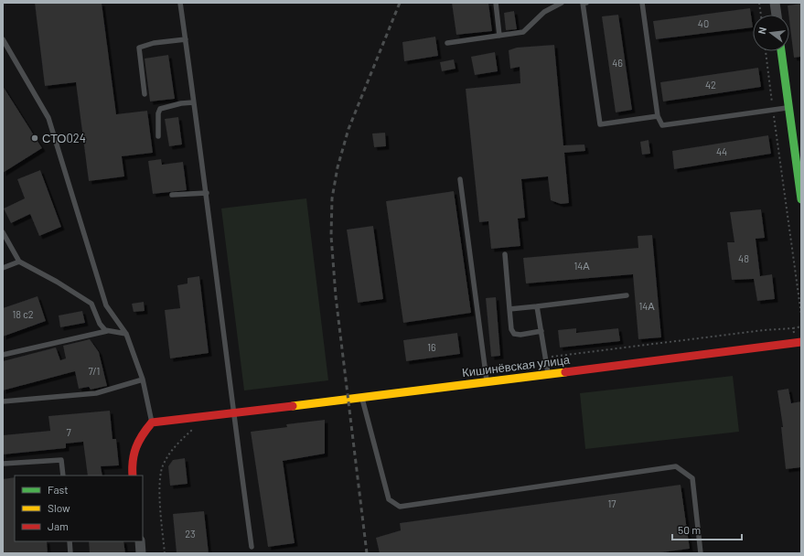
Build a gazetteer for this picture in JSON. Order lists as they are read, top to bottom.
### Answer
{
  "streets": {
    "street": ["Кишинёвская улица"]
  },
  "places": ["СТО024"],
  "house_numbers": [
    "40",
    "46",
    "42",
    "44",
    "48",
    "14А",
    "14А",
    "18 с2",
    "16",
    "7/1",
    "7",
    "17",
    "23"
  ],
  "legend": ["Fast", "Slow", "Jam"],
  "scale_bar": "50 m",
  "north": "left"
}
